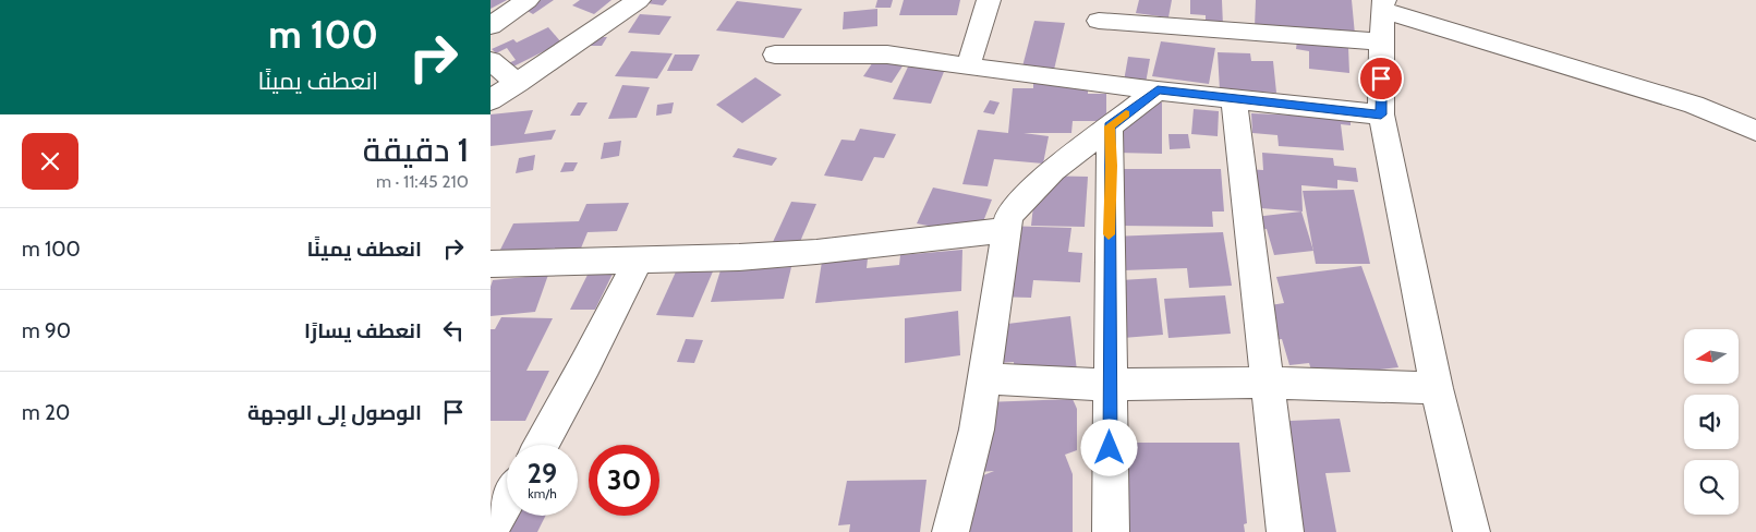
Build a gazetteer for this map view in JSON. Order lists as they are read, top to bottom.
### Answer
{
  "north": "left",
  "page": {
    "turn": ["100 m", "انعطف يمينًا"],
    "heading": ["1 دقيقة", "210 m · 11:45"],
    "list": [
      {
        "name": "انعطف يمينًا",
        "value": "100 m"
      },
      {
        "name": "انعطف يسارًا",
        "value": "90 m"
      },
      {
        "name": "الوصول إلى الوجهة",
        "value": "20 m"
      }
    ],
    "speed": "29 km/h",
    "limit": "30"
  }
}
